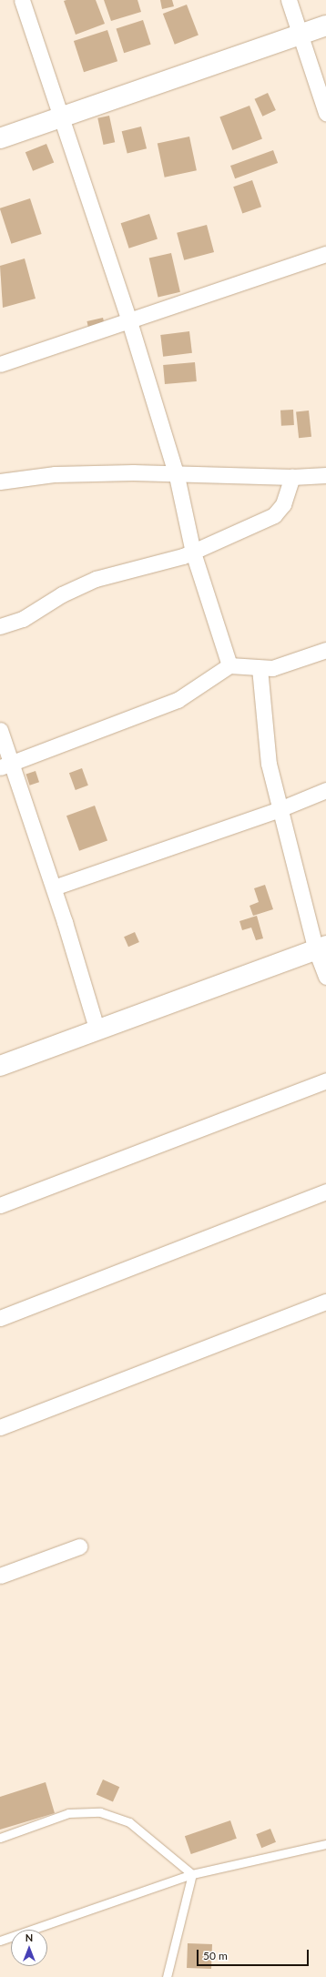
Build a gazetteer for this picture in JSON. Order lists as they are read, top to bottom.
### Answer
{
  "scale_bar": "50 m",
  "north": "top"
}
